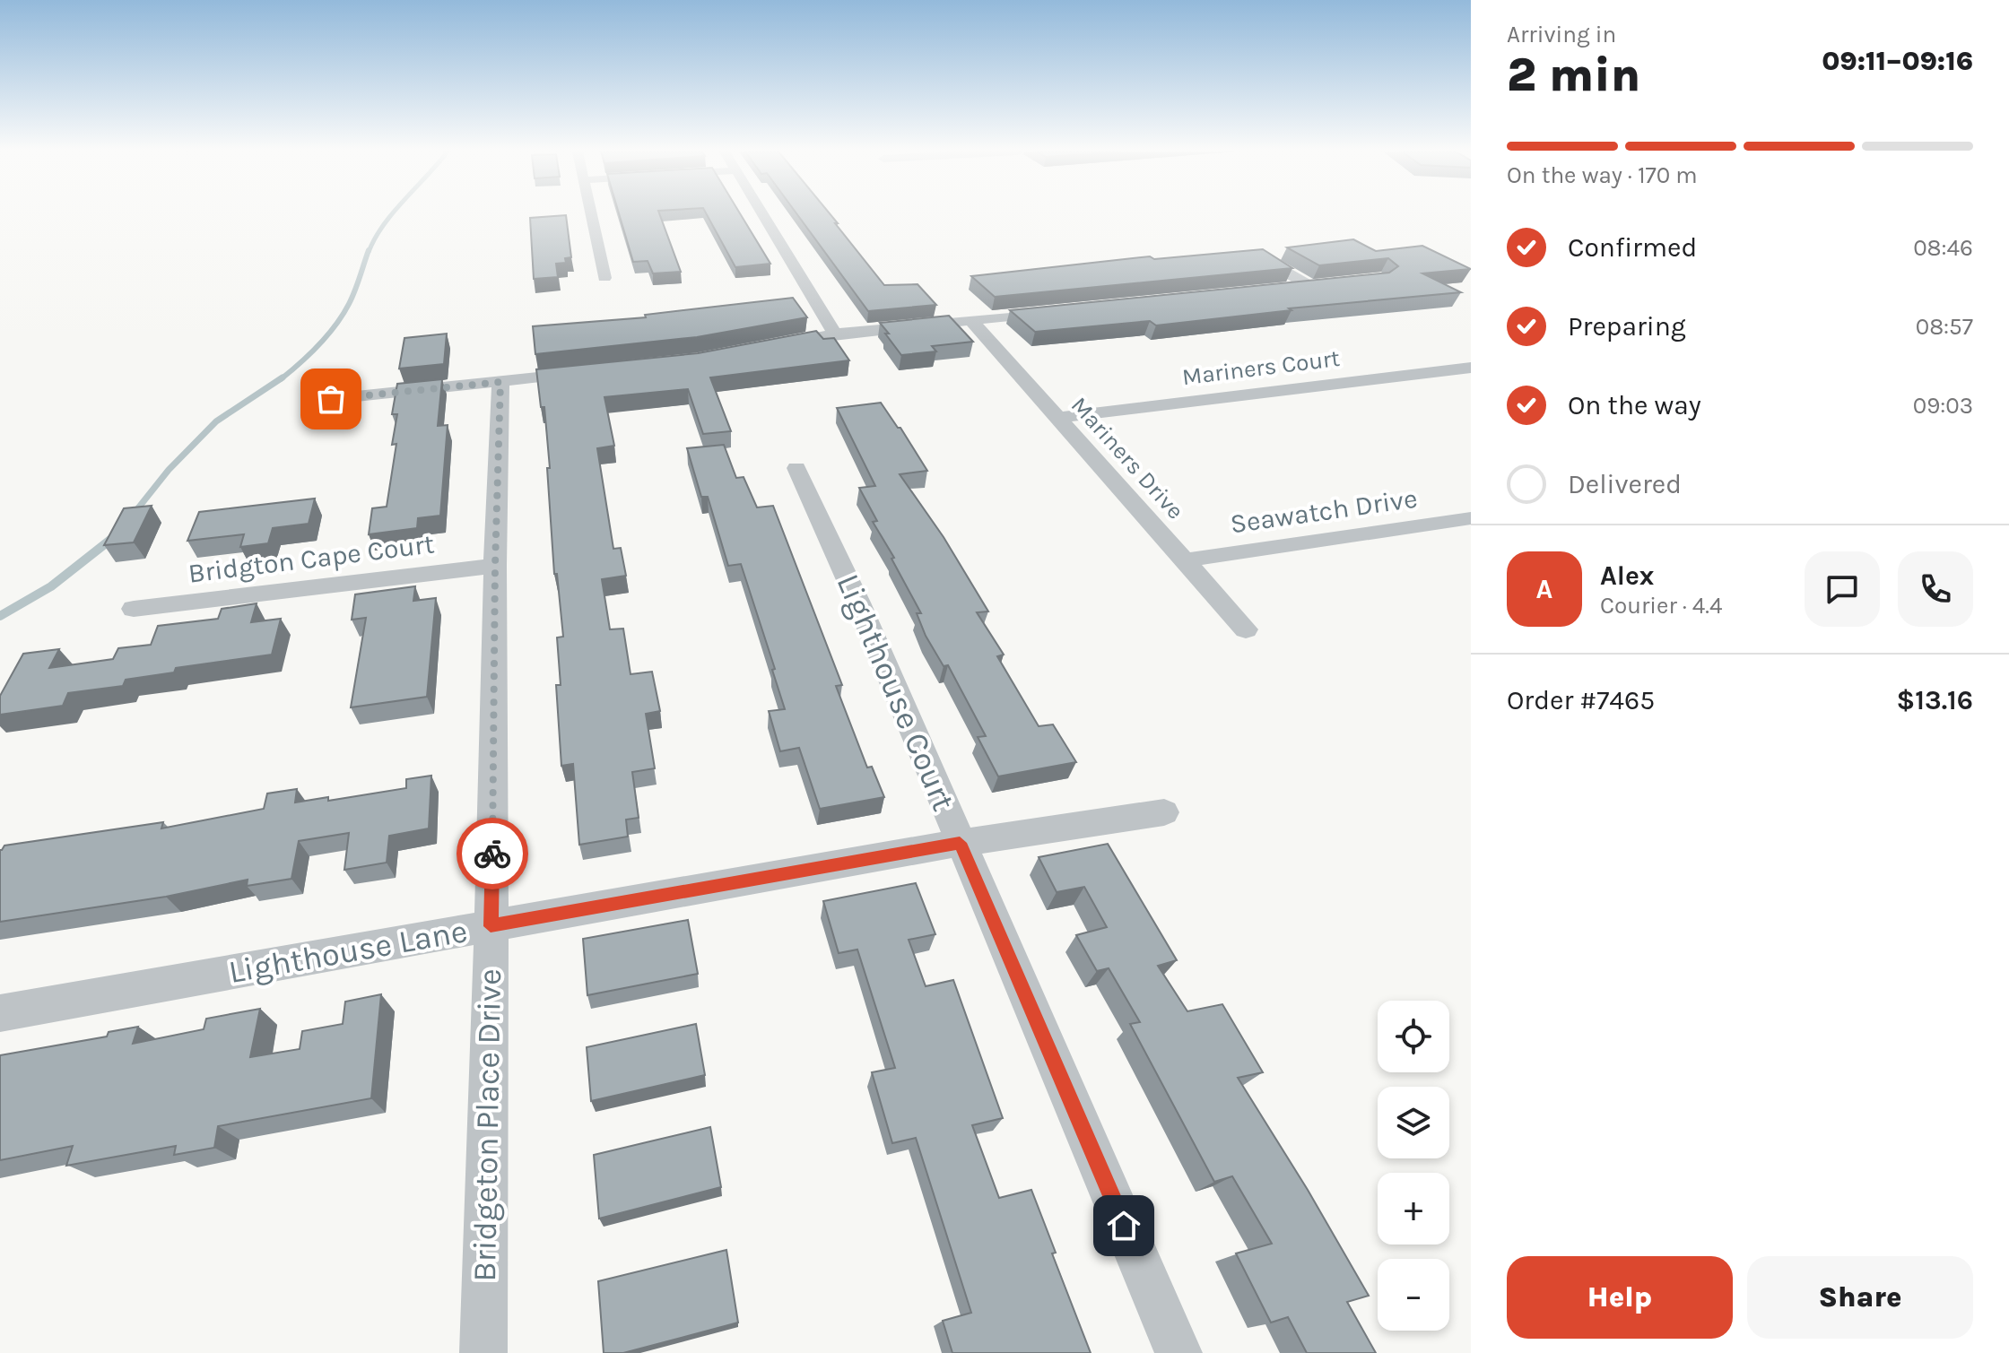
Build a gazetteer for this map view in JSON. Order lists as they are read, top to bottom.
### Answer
{
  "streets": {
    "street": [
      "Mariners Court",
      "Mariners Drive",
      "Seawatch Drive",
      "Bridgton Cape Court",
      "Lighthouse Court",
      "Lighthouse Lane",
      "Bridgeton Place Drive"
    ]
  },
  "crossings": [
    ["Mariners Court", "Mariners Drive"],
    ["Mariners Drive", "Seawatch Drive"],
    ["Bridgton Cape Court", "Bridgeton Place Drive"],
    ["Lighthouse Court", "Lighthouse Lane"],
    ["Lighthouse Lane", "Bridgeton Place Drive"]
  ],
  "page": {
    "heading": ["2 min", "Arriving in", "09:11–09:16"],
    "panel": [
      "Alex",
      "Courier · 4.4",
      "Order #7465",
      "$13.16"
    ],
    "bar": "On the way · 170 m",
    "list": [
      ["Confirmed", "08:46"],
      ["Preparing", "08:57"],
      ["On the way", "09:03"],
      "Delivered"
    ],
    "round": "A",
    "map_buttons": ["+", "−"],
    "buttons": ["Help", "Share"]
  }
}
